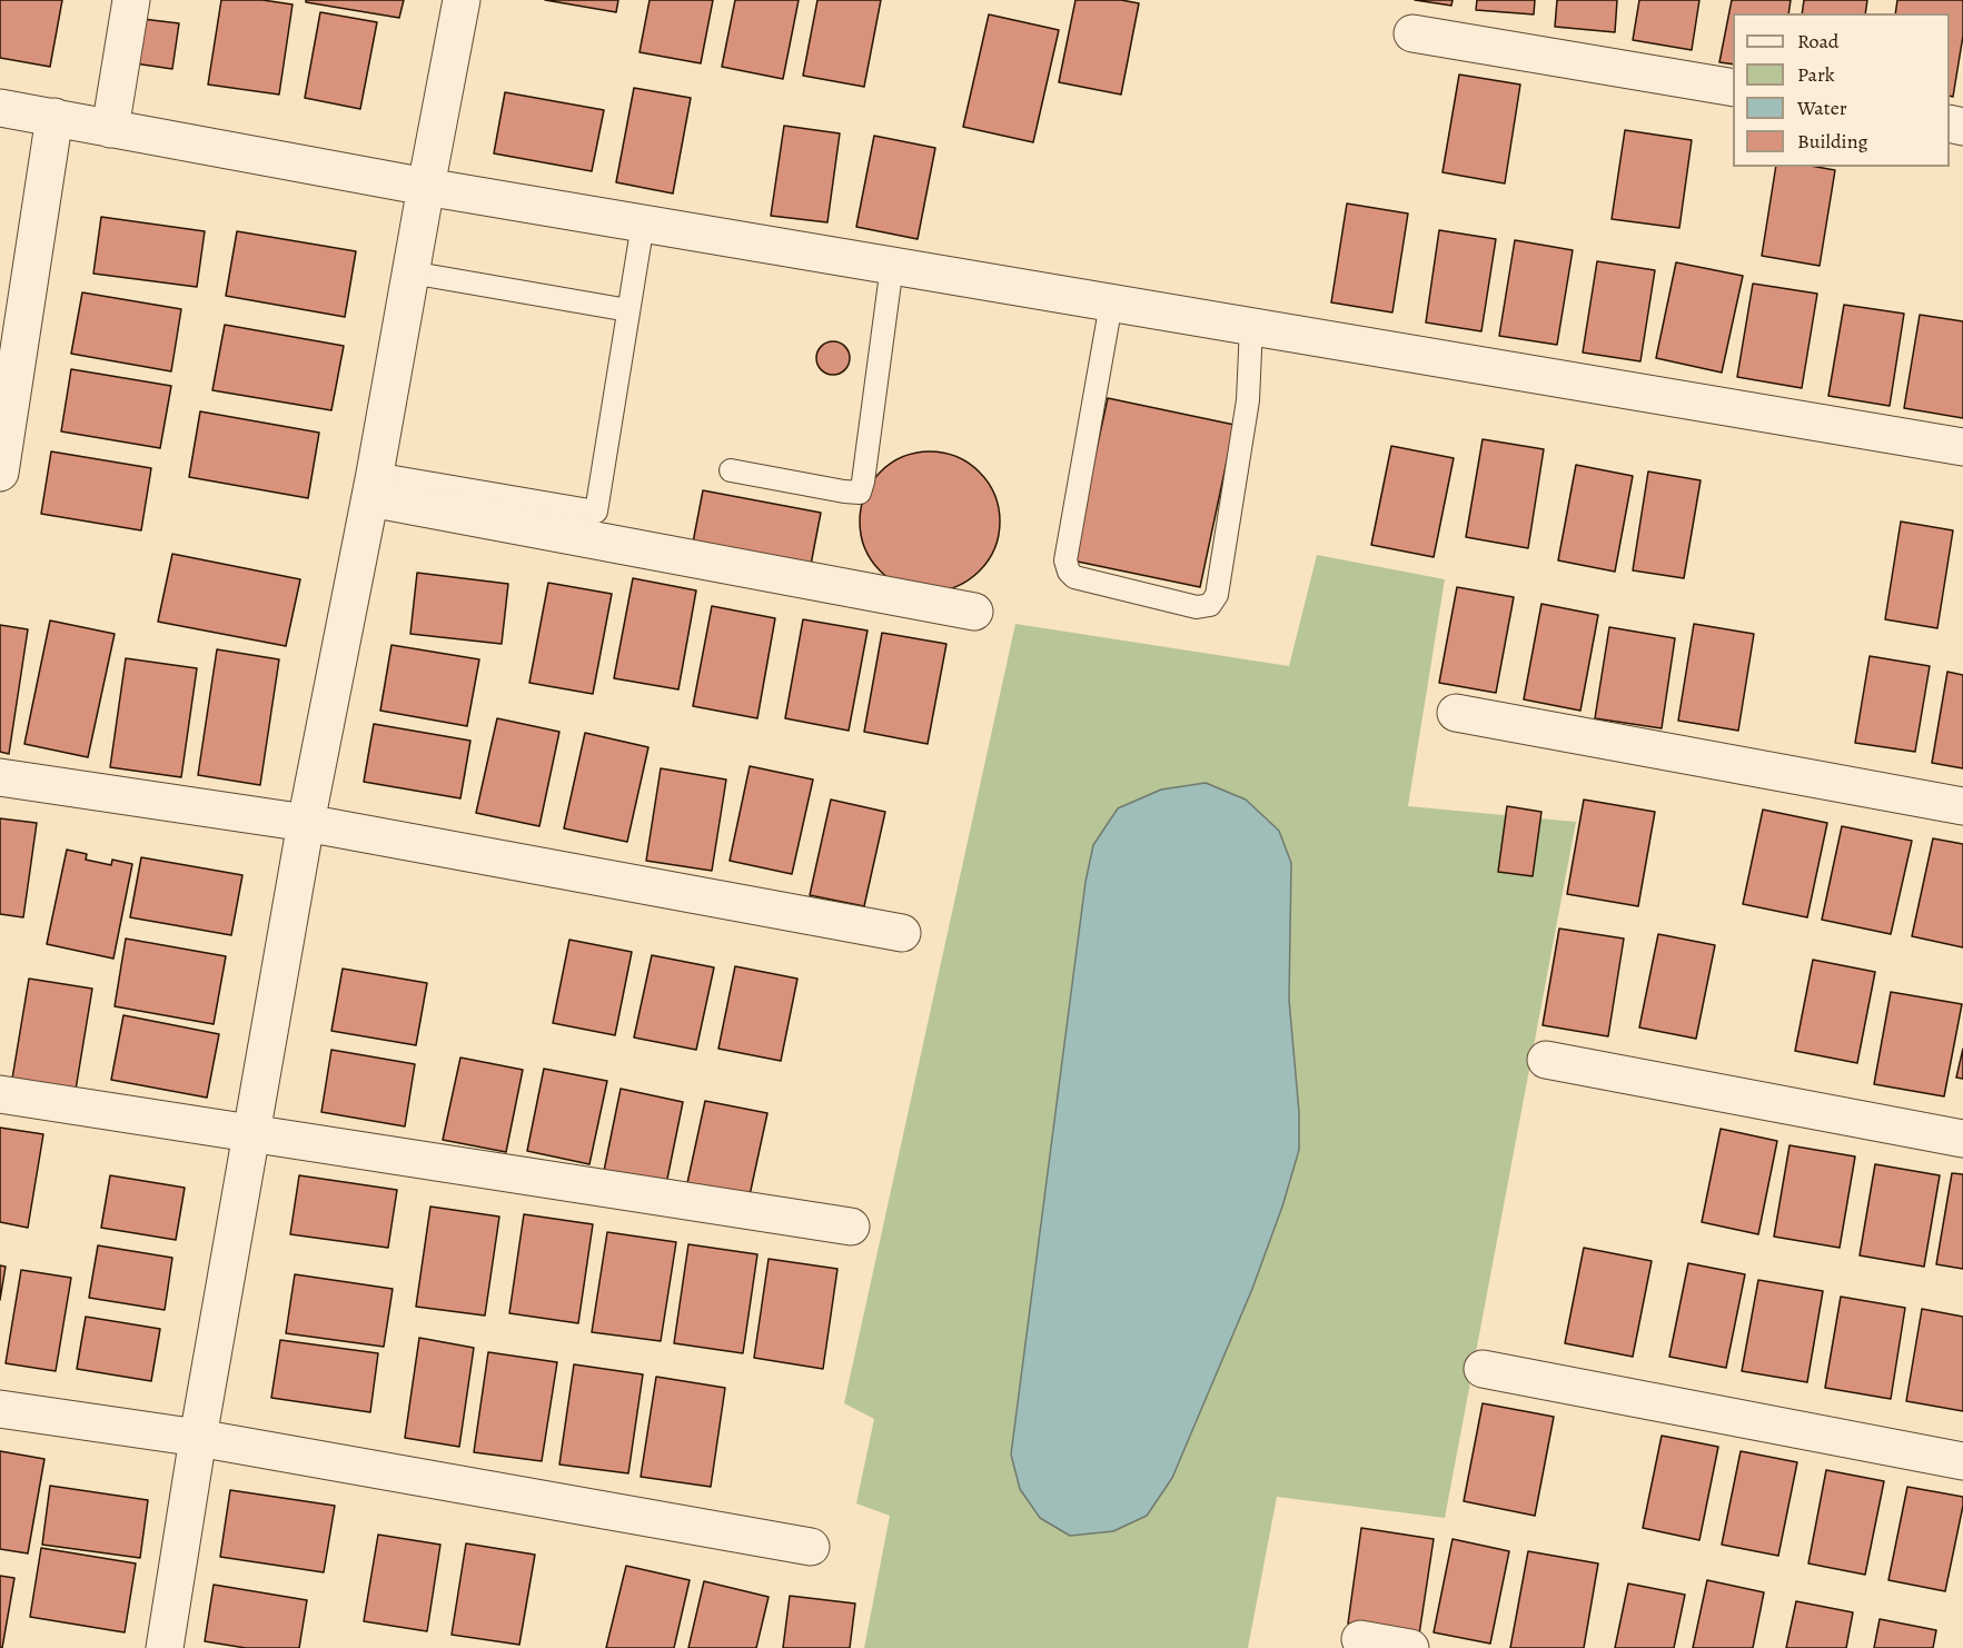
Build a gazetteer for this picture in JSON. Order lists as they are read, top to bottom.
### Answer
{
  "legend": [
    "Road",
    "Park",
    "Water",
    "Building"
  ]
}
